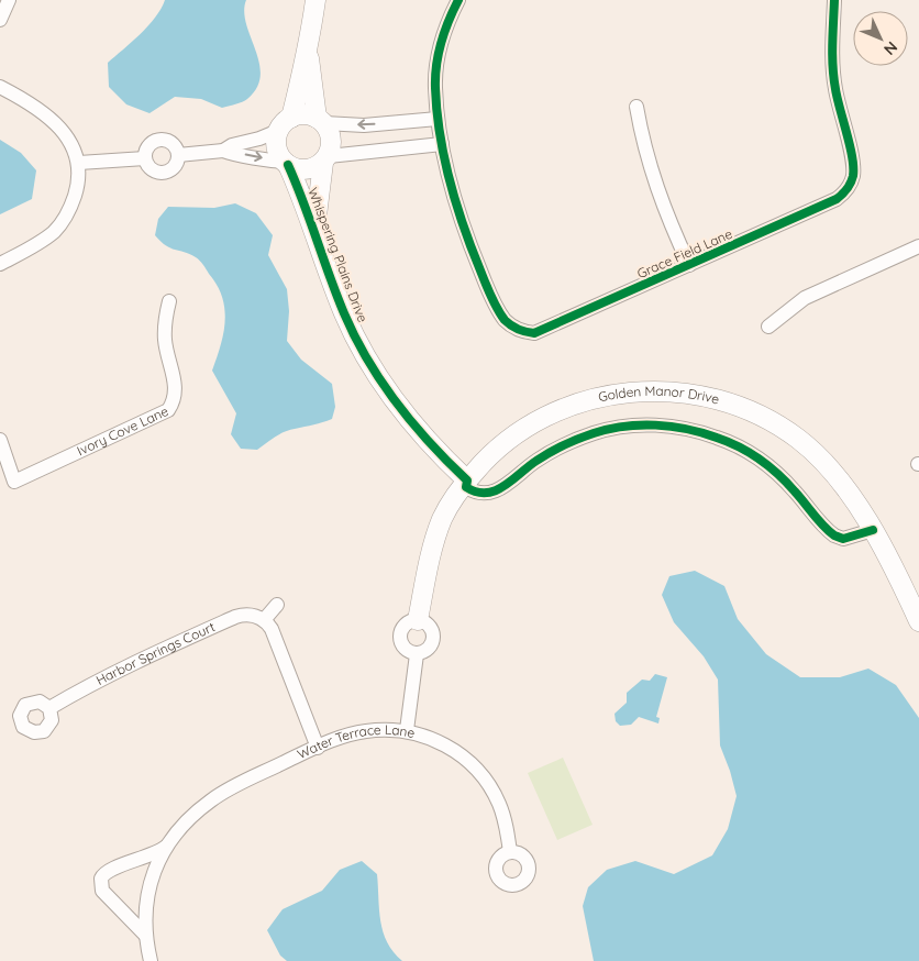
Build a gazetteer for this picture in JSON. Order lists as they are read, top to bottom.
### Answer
{
  "streets": {
    "street": [
      "Grace Field Lane",
      "Whispering Plains Drive",
      "Golden Manor Drive",
      "Ivory Cove Lane",
      "Harbor Springs Court",
      "Water Terrace Lane"
    ]
  },
  "crossings": [
    ["Whispering Plains Drive", "Golden Manor Drive"]
  ],
  "north": "bottom right"
}
